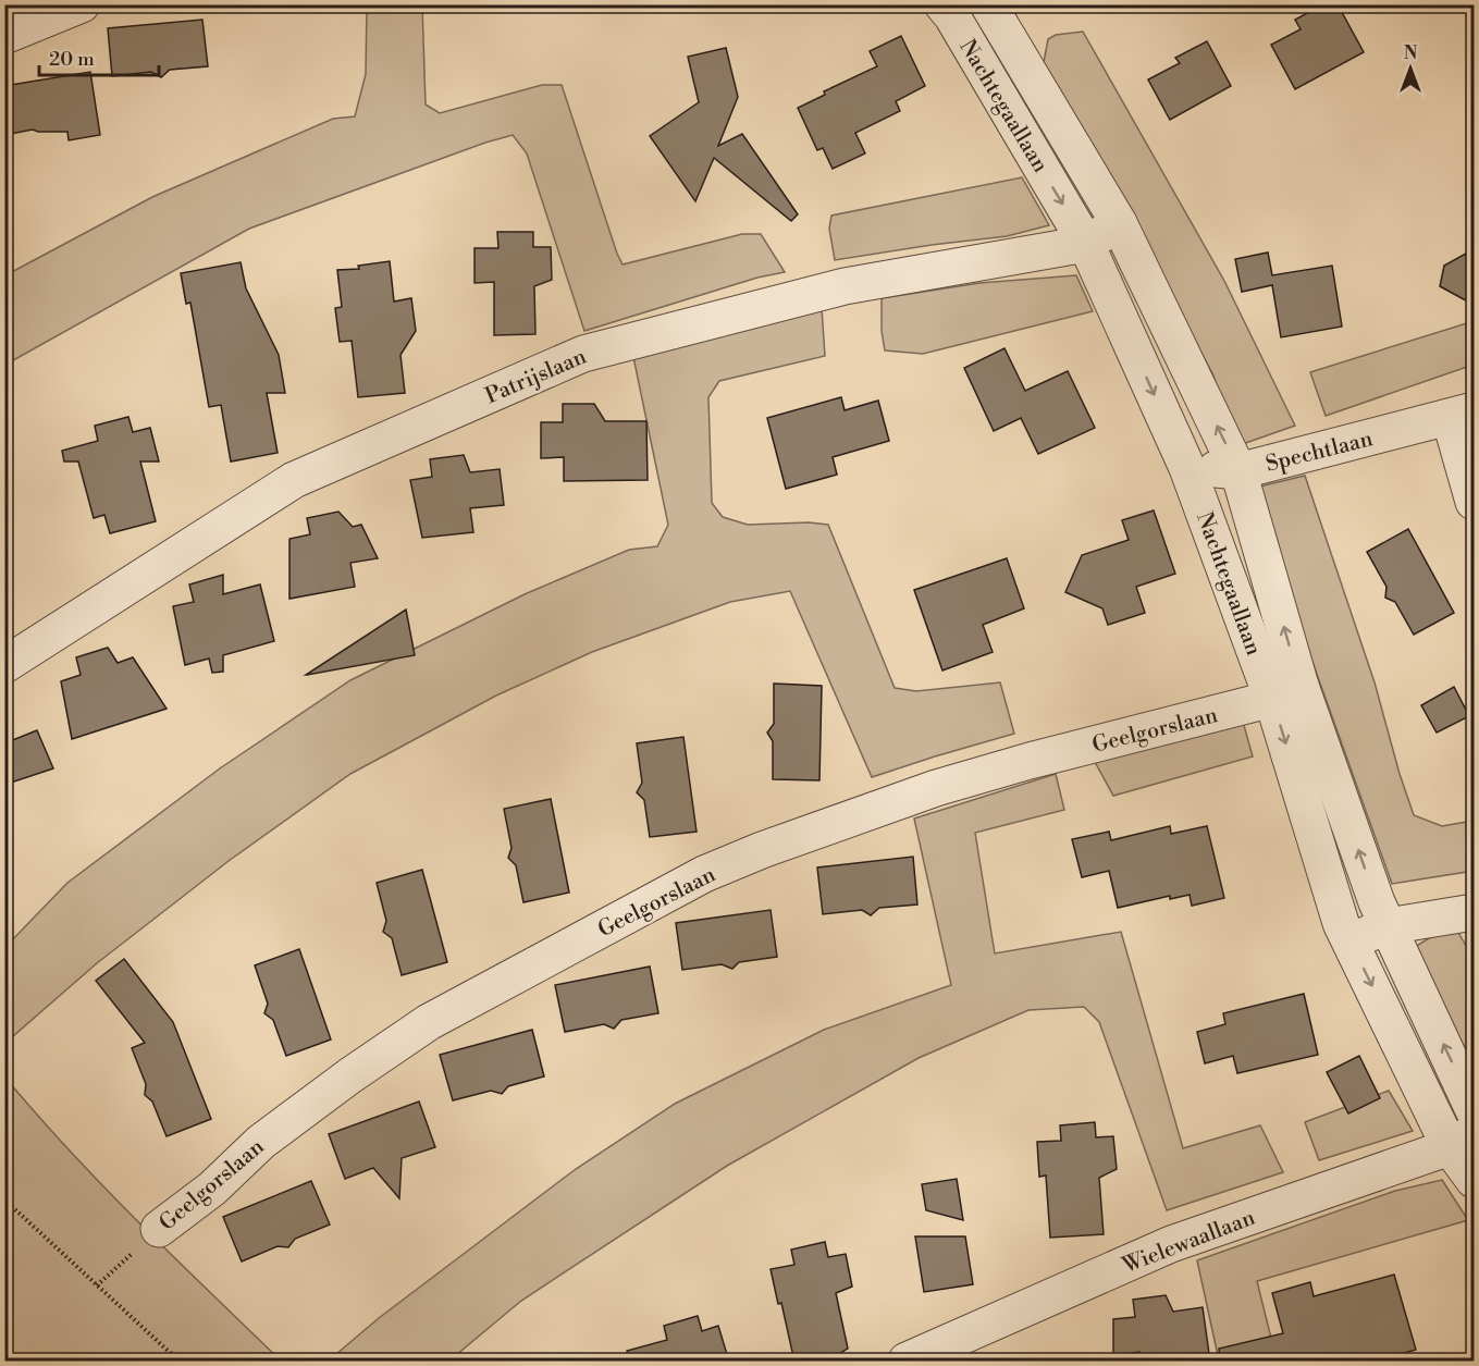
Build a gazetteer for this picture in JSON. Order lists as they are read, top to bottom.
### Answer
{
  "streets": {
    "street": [
      "Nachtegaallaan",
      "Patrijslaan",
      "Spechtlaan",
      "Geelgorslaan",
      "Wielewaallaan"
    ]
  },
  "crossings": [
    ["Nachtegaallaan", "Patrijslaan"],
    ["Nachtegaallaan", "Spechtlaan"],
    ["Nachtegaallaan", "Geelgorslaan"],
    ["Nachtegaallaan", "Wielewaallaan"]
  ],
  "scale_bar": "20 m",
  "north": "top"
}
